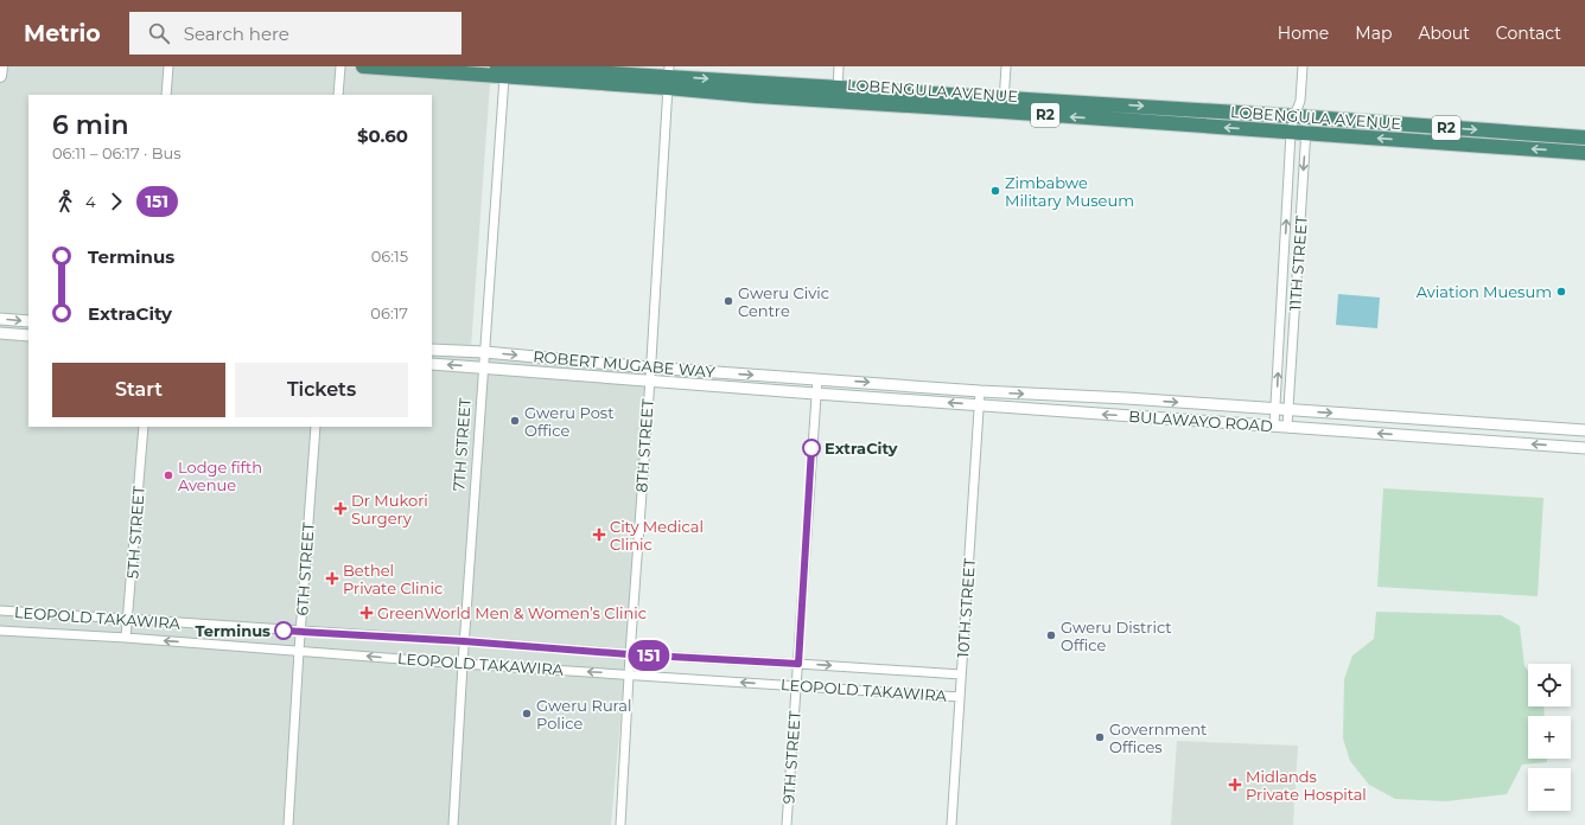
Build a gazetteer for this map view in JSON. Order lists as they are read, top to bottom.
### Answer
{
  "streets": {
    "highway": ["LOBENGULA AVENUE", "R2"],
    "street": [
      "11TH STREET",
      "ROBERT MUGABE WAY",
      "BULAWAYO ROAD",
      "7TH STREET",
      "8TH STREET",
      "5TH STREET",
      "6TH STREET",
      "10TH STREET",
      "LEOPOLD TAKAWIRA",
      "9TH STREET"
    ]
  },
  "crossings": [
    ["LOBENGULA AVENUE", "11TH STREET"],
    ["LOBENGULA AVENUE", "7TH STREET"],
    ["LOBENGULA AVENUE", "8TH STREET"],
    ["11TH STREET", "BULAWAYO ROAD"],
    ["ROBERT MUGABE WAY", "BULAWAYO ROAD"],
    ["ROBERT MUGABE WAY", "7TH STREET"],
    ["ROBERT MUGABE WAY", "8TH STREET"],
    ["ROBERT MUGABE WAY", "9TH STREET"],
    ["BULAWAYO ROAD", "10TH STREET"],
    ["BULAWAYO ROAD", "9TH STREET"],
    ["7TH STREET", "LEOPOLD TAKAWIRA"],
    ["8TH STREET", "LEOPOLD TAKAWIRA"],
    ["5TH STREET", "LEOPOLD TAKAWIRA"],
    ["6TH STREET", "LEOPOLD TAKAWIRA"],
    ["10TH STREET", "LEOPOLD TAKAWIRA"],
    ["LEOPOLD TAKAWIRA", "9TH STREET"]
  ],
  "places": {
    "other": [
      "Zimbabwe Military Museum",
      "Aviation Muesum",
      "Gweru Civic Centre",
      "Gweru Post Office",
      "ExtraCity",
      "Lodge fifth Avenue",
      "Terminus",
      "Gweru District Office",
      "Gweru Rural Police",
      "Government Offices"
    ],
    "health": [
      "Dr Mukori Surgery",
      "City Medical Clinic",
      "Bethel Private Clinic",
      "GreenWorld Men & Women’s Clinic",
      "Midlands Private Hospital"
    ]
  },
  "lines": ["bus line 151"],
  "page": {
    "header": "Metrio",
    "search": "Search here",
    "nav": [
      "Home",
      "Map",
      "About",
      "Contact"
    ],
    "on_map": "151",
    "heading": ["6 min", "06:11 – 06:17 · Bus", "$0.60"],
    "legs": ["4", "151"],
    "list": [
      {
        "name": "Terminus",
        "value": "06:15"
      },
      {
        "name": "ExtraCity",
        "value": "06:17"
      }
    ],
    "buttons": ["Start", "Tickets"],
    "map_buttons": ["+", "−"]
  }
}
